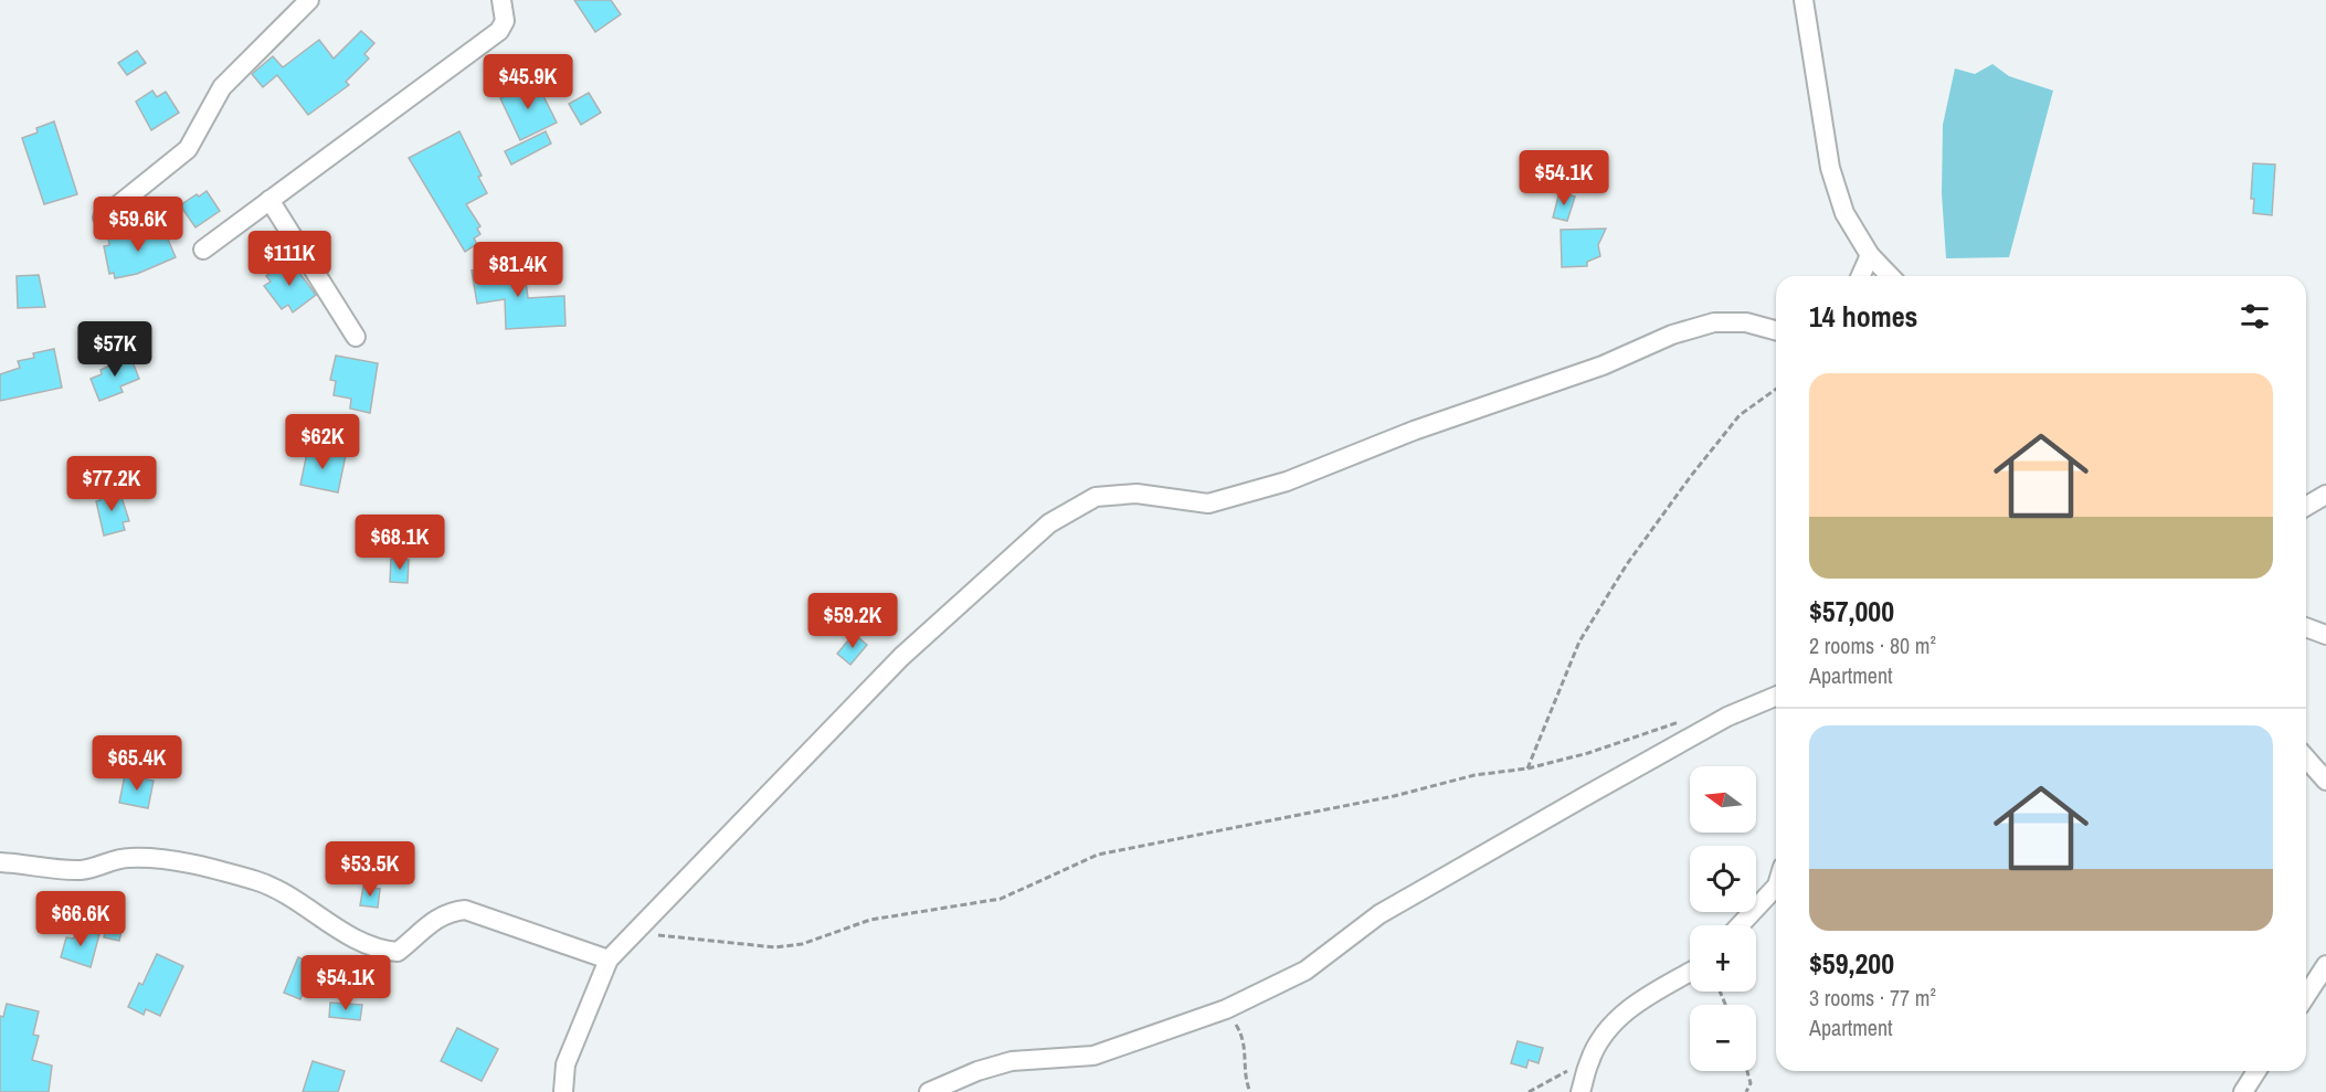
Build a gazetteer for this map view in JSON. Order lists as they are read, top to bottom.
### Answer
{
  "north": "left",
  "page": {
    "price": [
      "$45.9K",
      "$54.1K",
      "$59.6K",
      "$111K",
      "$81.4K",
      "$57K",
      "$62K",
      "$77.2K",
      "$68.1K",
      "$59.2K",
      "$65.4K",
      "$53.5K",
      "$66.6K",
      "$54.1K"
    ],
    "heading": "14 homes",
    "list": [
      {
        "name": "$57,000",
        "note": "2 rooms · 80 m² · Apartment"
      },
      {
        "name": "$59,200",
        "note": "3 rooms · 77 m² · Apartment"
      }
    ],
    "map_buttons": ["+", "−"]
  }
}
